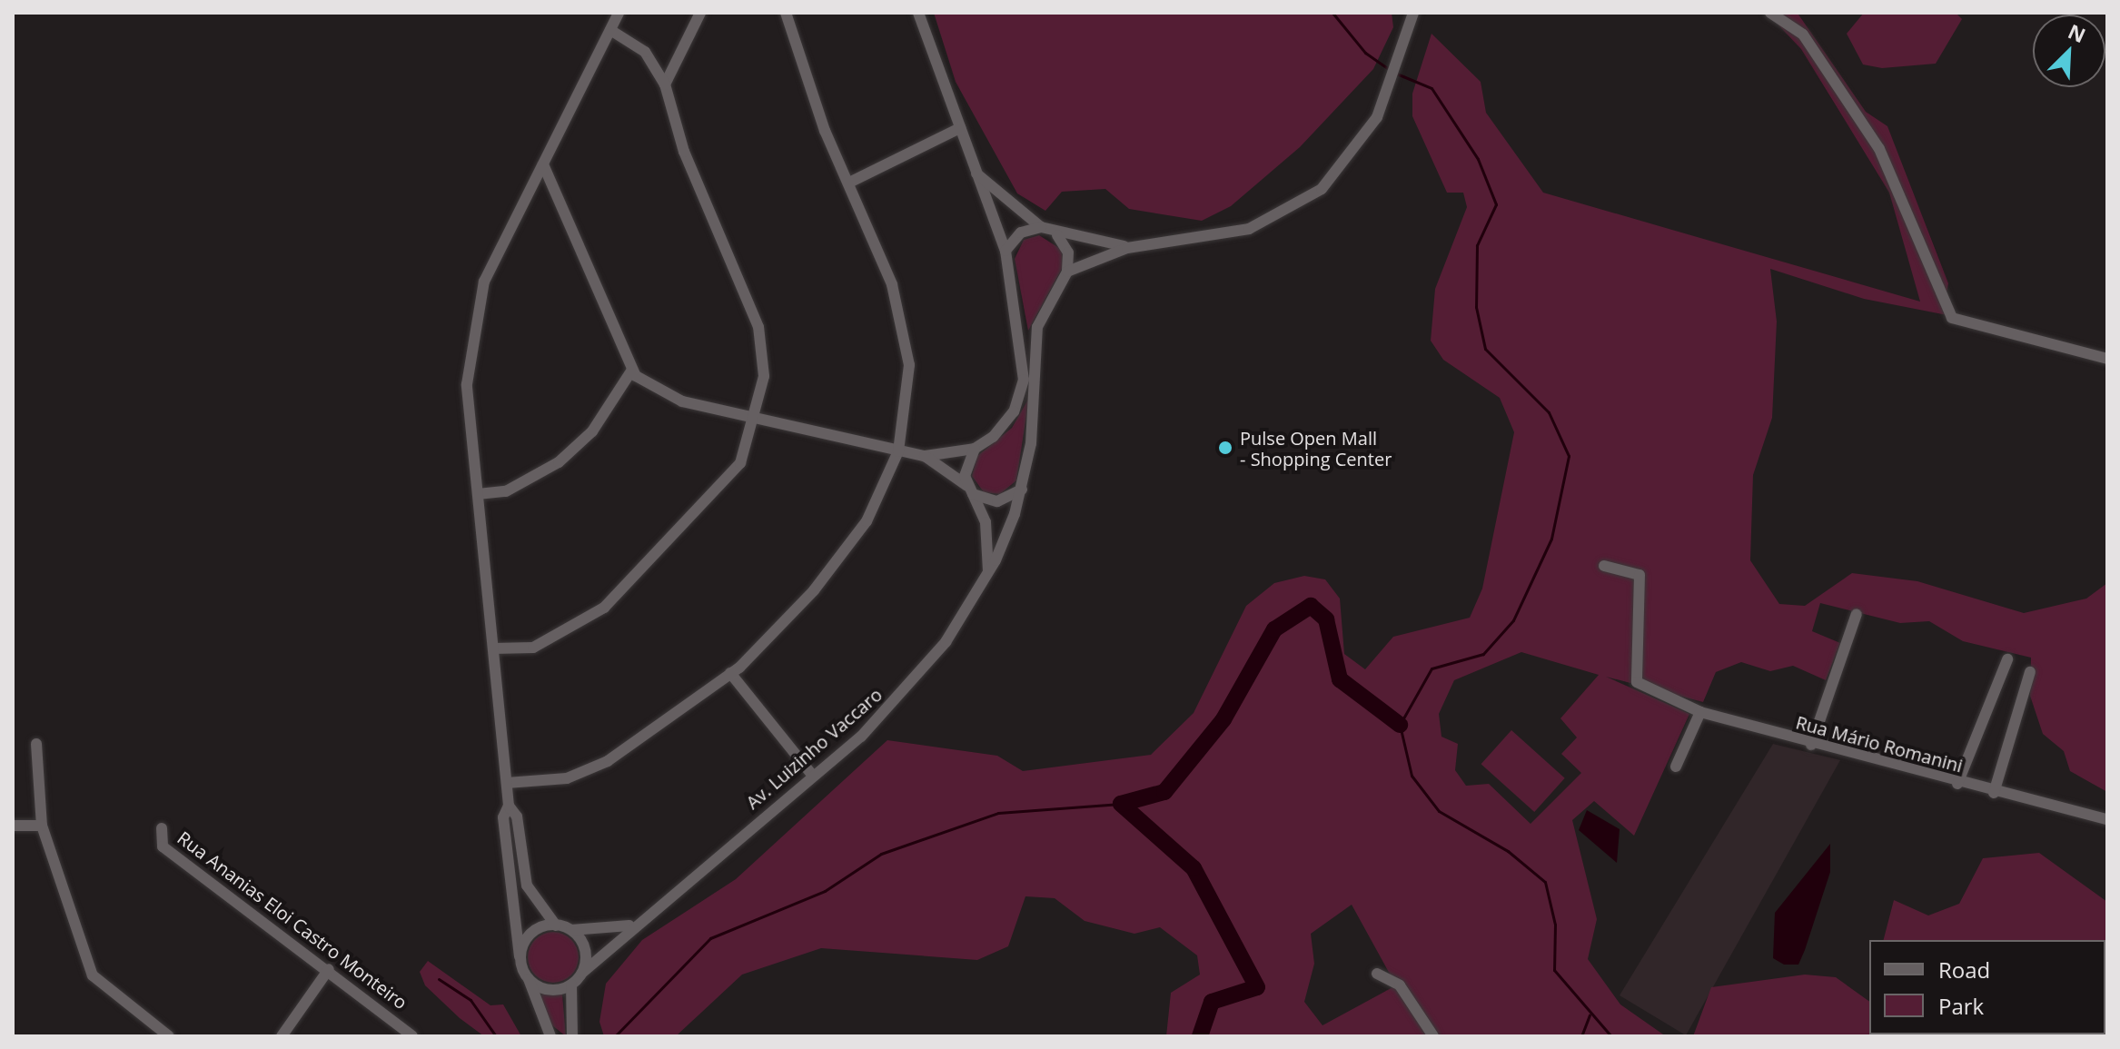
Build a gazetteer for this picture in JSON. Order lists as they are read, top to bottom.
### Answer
{
  "streets": {
    "street": ["Rua Mário Romanini", "Av. Luizinho Vaccaro", "Rua Ananias Eloi Castro Monteiro"]
  },
  "places": ["Pulse Open Mall - Shopping Center"],
  "legend": ["Road", "Park"],
  "north": "top right"
}
